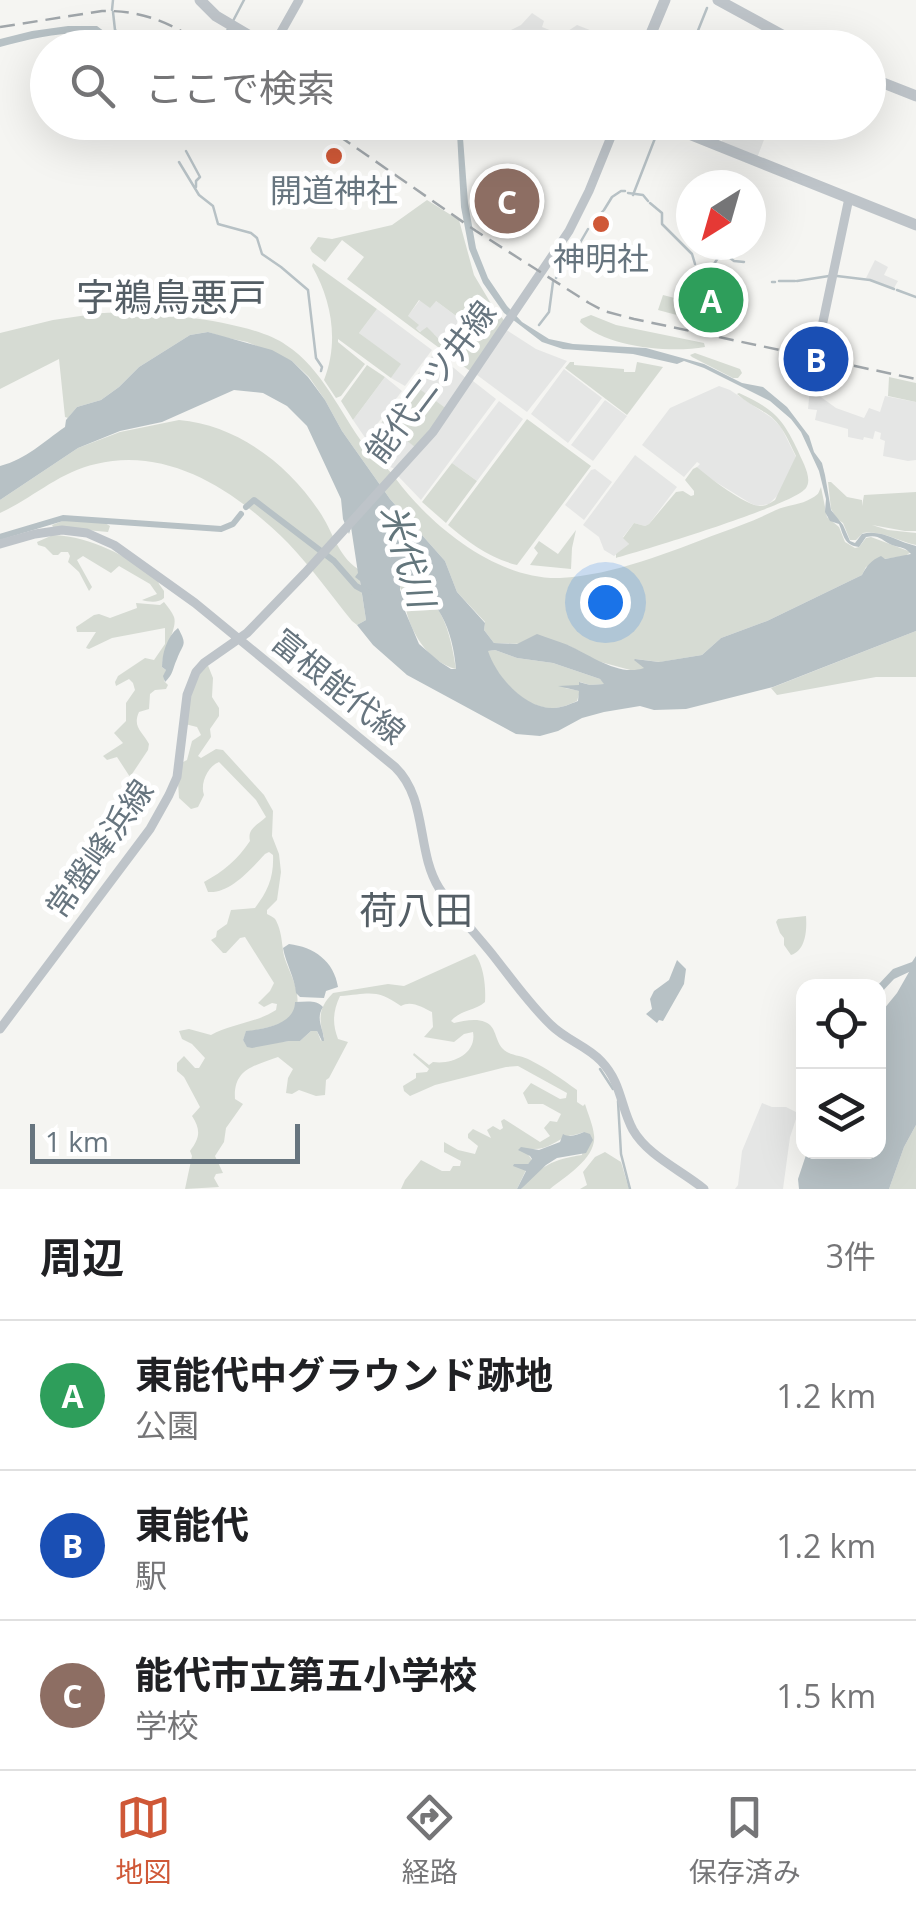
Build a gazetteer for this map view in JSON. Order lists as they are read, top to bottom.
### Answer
{
  "streets": {
    "main road": ["能代二ツ井線", "富根能代線", "常盤峰浜線"]
  },
  "crossings": [
    ["能代二ツ井線", "富根能代線"],
    ["能代二ツ井線", "常盤峰浜線"],
    ["富根能代線", "常盤峰浜線"]
  ],
  "districts": ["字鵜鳥悪戸", "荷八田"],
  "water": ["米代川"],
  "places": ["開道神社", "神明社"],
  "scale_bar": "1 km",
  "north": "bottom left",
  "page": {
    "search": "ここで検索",
    "pins": ["C", "A", "B"],
    "scale": "1 km",
    "heading": ["周辺", "3件"],
    "list": [
      {
        "mark": "A",
        "name": "東能代中グラウンド跡地",
        "note": "公園",
        "value": "1.2 km"
      },
      {
        "mark": "B",
        "name": "東能代",
        "note": "駅",
        "value": "1.2 km"
      },
      {
        "mark": "C",
        "name": "能代市立第五小学校",
        "note": "学校",
        "value": "1.5 km"
      }
    ],
    "nav": ["地図", "経路", "保存済み"]
  }
}
